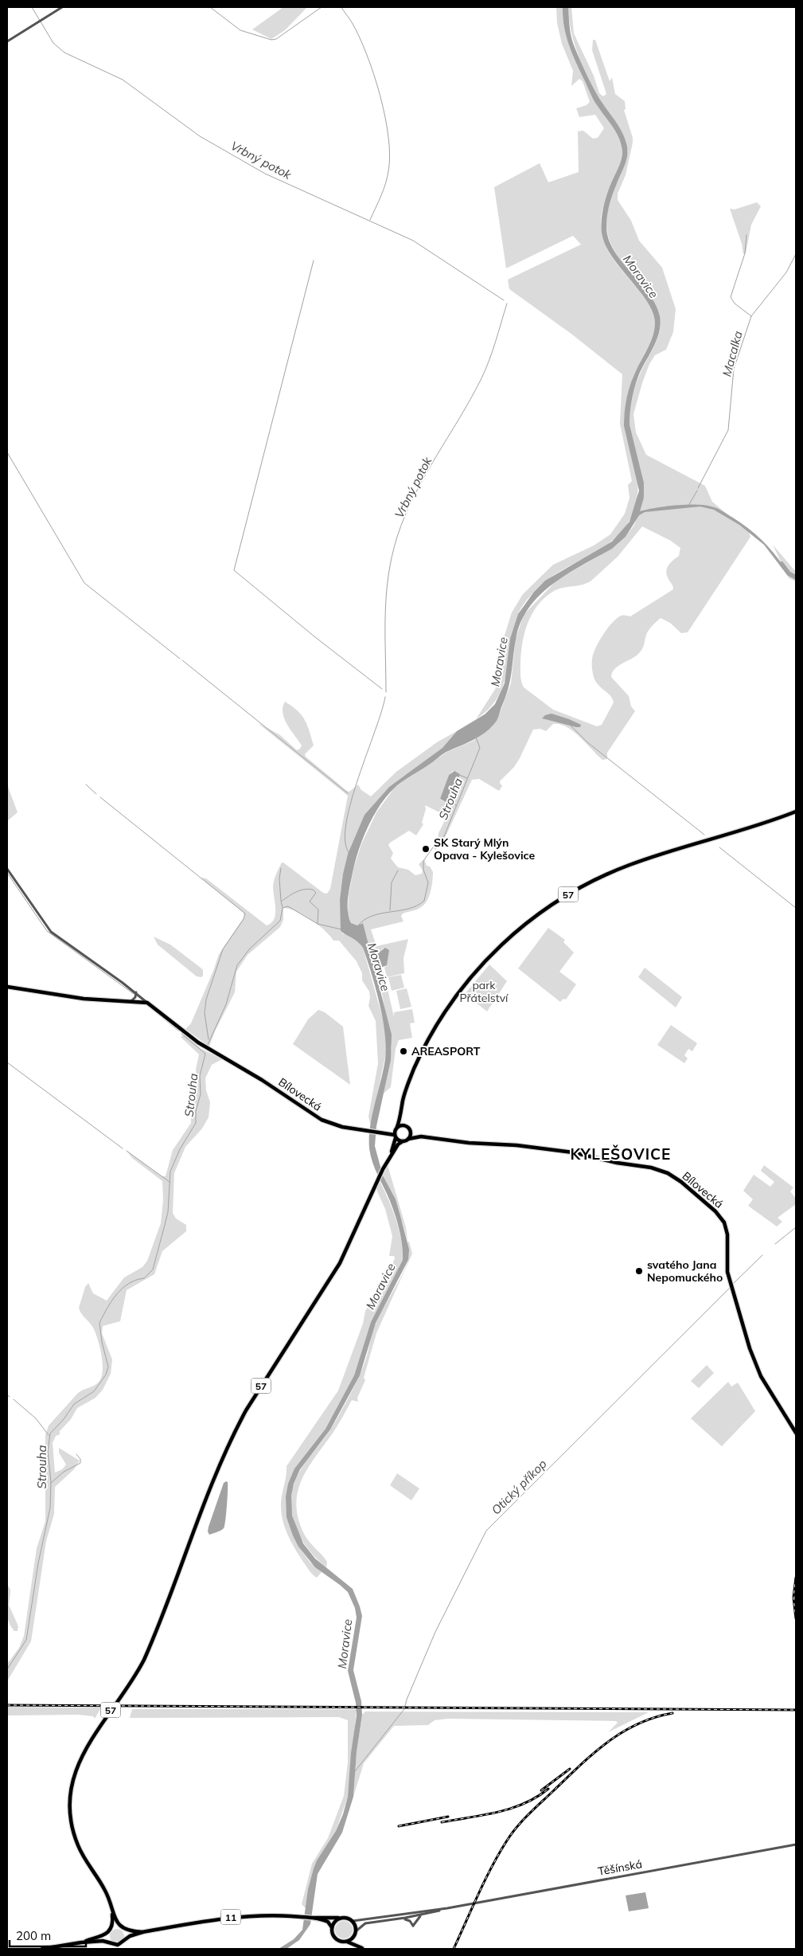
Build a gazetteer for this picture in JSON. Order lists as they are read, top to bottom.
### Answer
{
  "streets": {
    "main road": [
      "57",
      "Bílovecká",
      "Těšínská",
      "11"
    ]
  },
  "crossings": [
    ["57", "Bílovecká"],
    ["57", "11"],
    ["Těšínská", "11"]
  ],
  "districts": ["KYLEŠOVICE"],
  "water": [
    "Vrbný potok",
    "Moravice",
    "Macalka",
    "Strouha",
    "Otický příkop"
  ],
  "parks": ["park Přátelství"],
  "places": ["SK Starý Mlýn Opava - Kylešovice", "AREASPORT", "svatého Jana Nepomuckého"],
  "scale_bar": "200 m"
}
